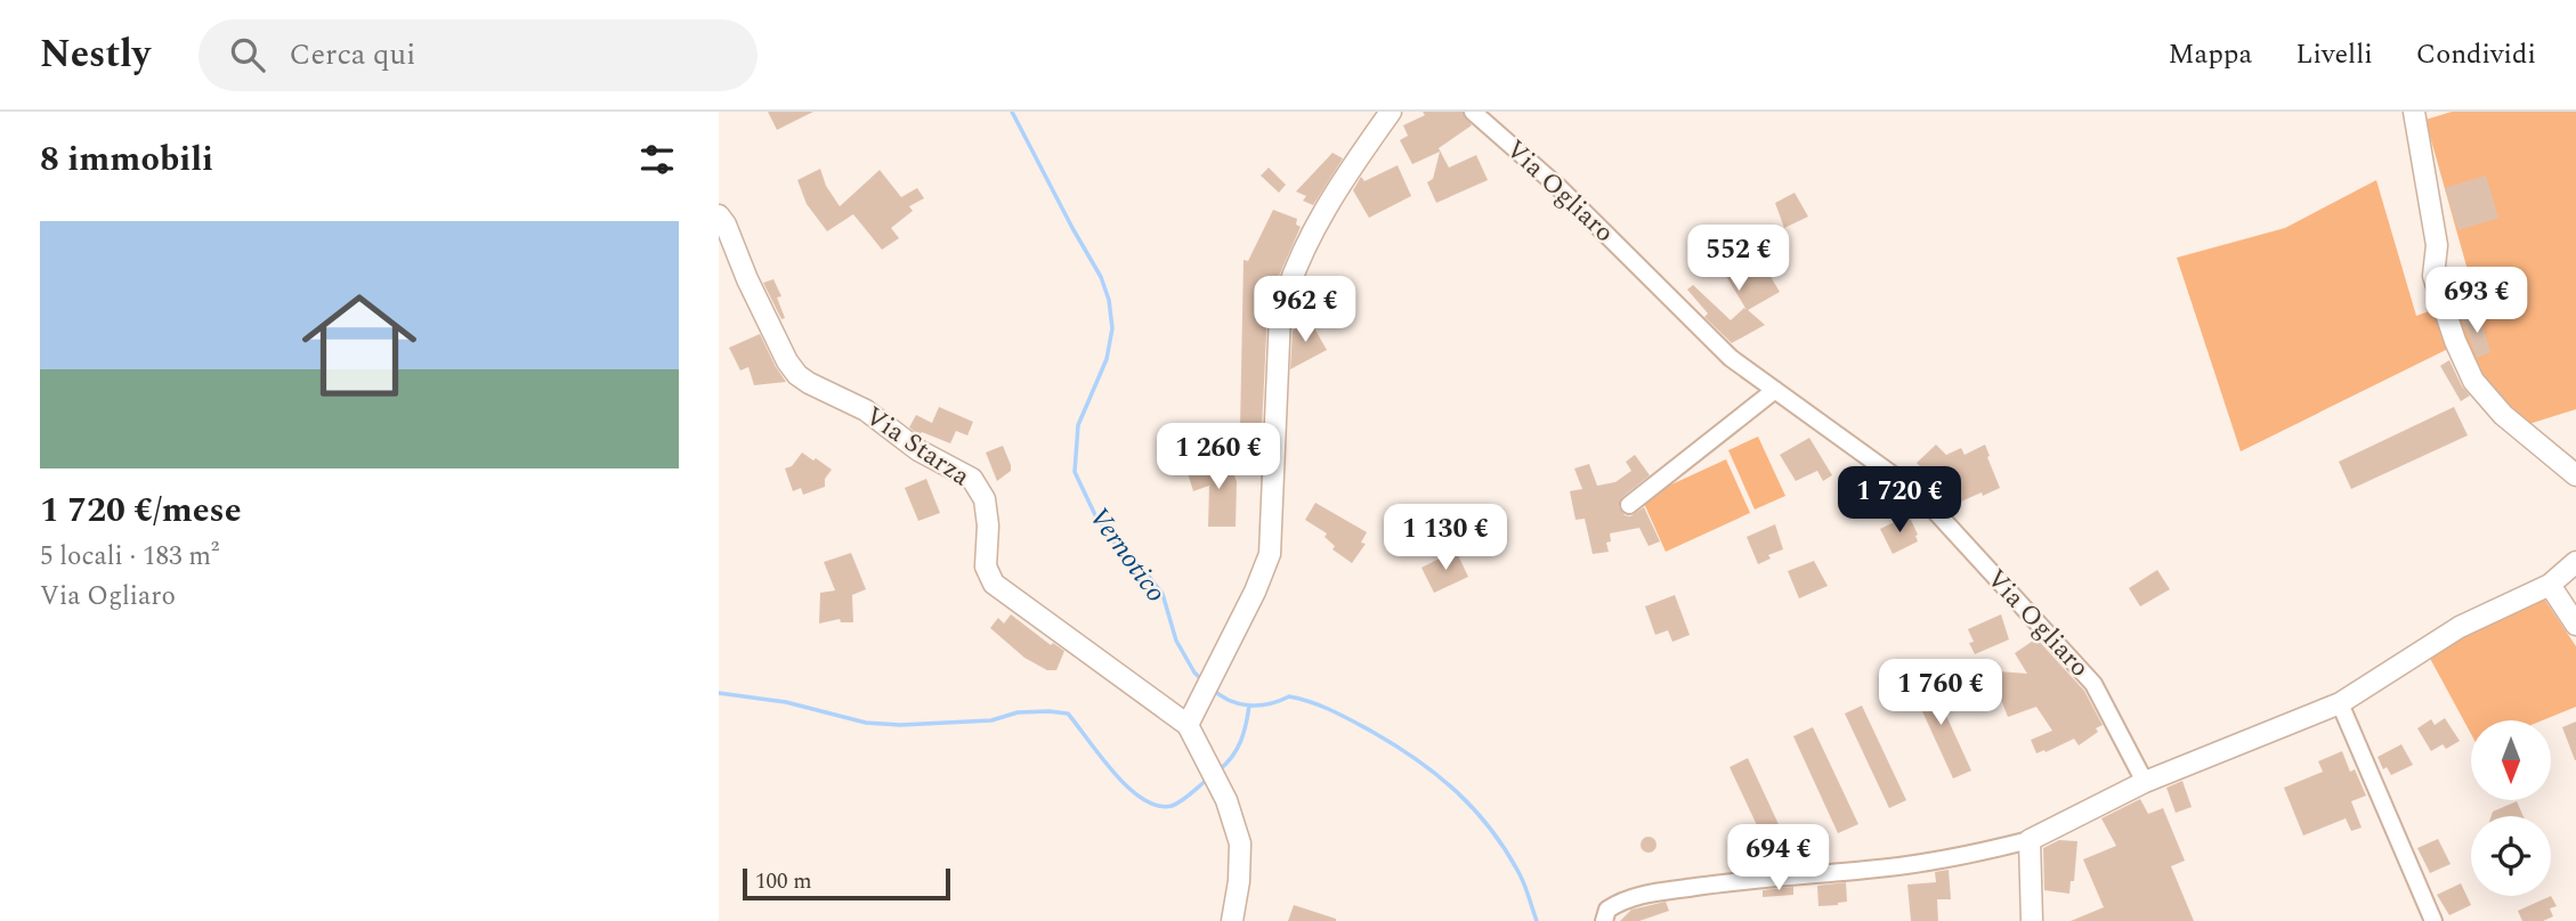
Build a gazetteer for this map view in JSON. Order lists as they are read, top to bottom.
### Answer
{
  "streets": {
    "street": ["Via Ogliaro", "Via Starza"]
  },
  "water": ["Vernotico"],
  "scale_bar": "100 m",
  "north": "bottom",
  "page": {
    "header": "Nestly",
    "search": "Cerca qui",
    "nav": ["Mappa", "Livelli", "Condividi"],
    "heading": "8 immobili",
    "list": [
      {
        "name": "1 720 €/mese",
        "note": "5 locali · 183 m² · Via Ogliaro"
      }
    ],
    "price": [
      "552 €",
      "693 €",
      "962 €",
      "1 260 €",
      "1 720 €",
      "1 130 €",
      "1 760 €",
      "694 €"
    ],
    "scale": "100 m"
  }
}
